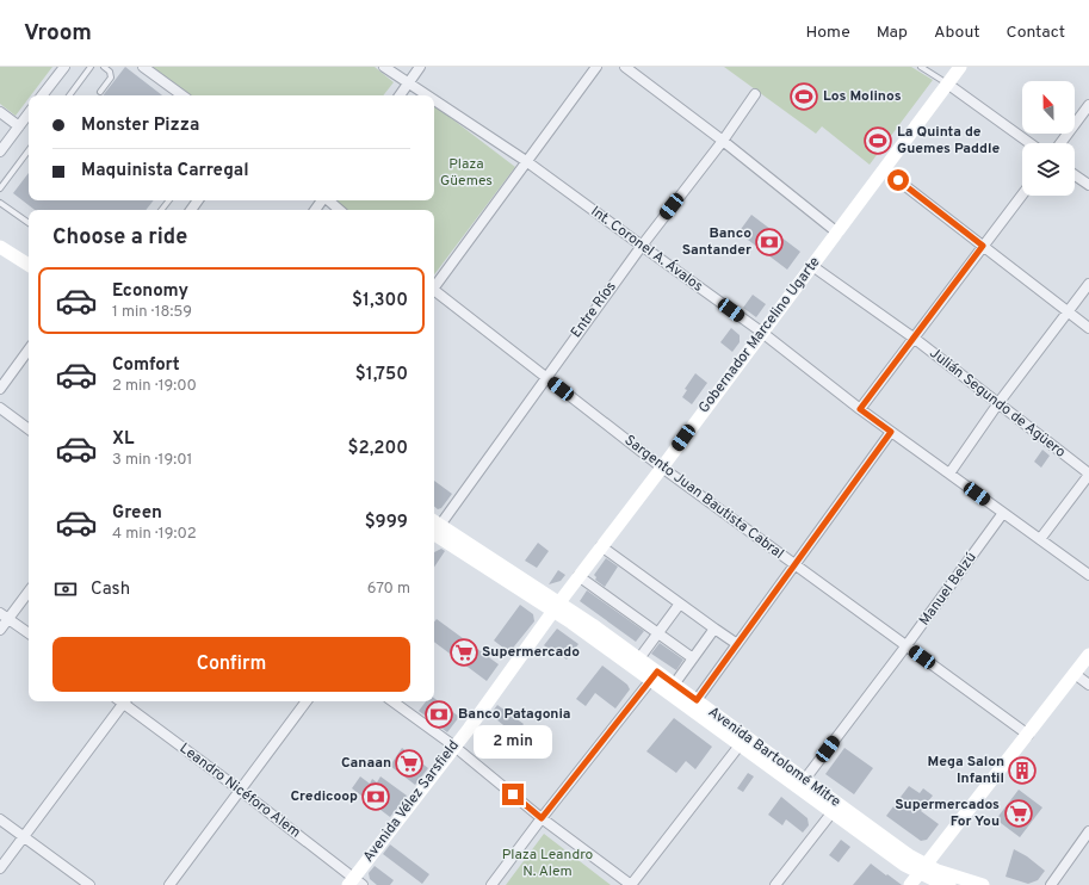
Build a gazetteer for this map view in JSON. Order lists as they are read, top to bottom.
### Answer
{
  "streets": {
    "main road": ["Gobernador Marcelino Ugarte", "Avenida Bartolomé Mitre", "Avenida Vélez Sarsfield"],
    "street": [
      "Int. Coronel A. Ávalos",
      "Entre Ríos",
      "Julián Segundo de Agüero",
      "Sargento Juan Bautista Cabral",
      "Manuel Belzú",
      "Leandro Nicéforo Alem"
    ]
  },
  "crossings": [
    ["Int. Coronel A. Ávalos", "Entre Ríos"],
    ["Int. Coronel A. Ávalos", "Gobernador Marcelino Ugarte"],
    ["Int. Coronel A. Ávalos", "Manuel Belzú"],
    ["Entre Ríos", "Sargento Juan Bautista Cabral"],
    ["Entre Ríos", "Avenida Bartolomé Mitre"],
    ["Gobernador Marcelino Ugarte", "Julián Segundo de Agüero"],
    ["Gobernador Marcelino Ugarte", "Sargento Juan Bautista Cabral"],
    ["Gobernador Marcelino Ugarte", "Avenida Bartolomé Mitre"],
    ["Gobernador Marcelino Ugarte", "Avenida Vélez Sarsfield"],
    ["Sargento Juan Bautista Cabral", "Manuel Belzú"],
    ["Manuel Belzú", "Avenida Bartolomé Mitre"],
    ["Avenida Bartolomé Mitre", "Avenida Vélez Sarsfield"],
    ["Leandro Nicéforo Alem", "Avenida Vélez Sarsfield"]
  ],
  "parks": ["Plaza Güemes", "Plaza Leandro N. Alem"],
  "places": {
    "sports": ["Los Molinos", "La Quinta de Guemes Paddle"],
    "bank": ["Banco Santander", "Banco Patagonia", "Credicoop"],
    "supermarket": ["Supermercado", "Canaan", "Supermercados For You"],
    "building": ["Mega Salon Infantil"]
  },
  "north": "top",
  "page": {
    "header": "Vroom",
    "nav": [
      "Home",
      "Map",
      "About",
      "Contact"
    ],
    "banner": ["Monster Pizza", "Maquinista Carregal"],
    "heading": "Choose a ride",
    "list": [
      {
        "name": "Economy",
        "note": "1 min · 18:59",
        "value": "$1,300"
      },
      {
        "name": "Comfort",
        "note": "2 min · 19:00",
        "value": "$1,750"
      },
      {
        "name": "XL",
        "note": "3 min · 19:01",
        "value": "$2,200"
      },
      {
        "name": "Green",
        "note": "4 min · 19:02",
        "value": "$999"
      }
    ],
    "pay": ["Cash", "670 m"],
    "buttons": "Confirm",
    "bubble": "2 min"
  }
}
